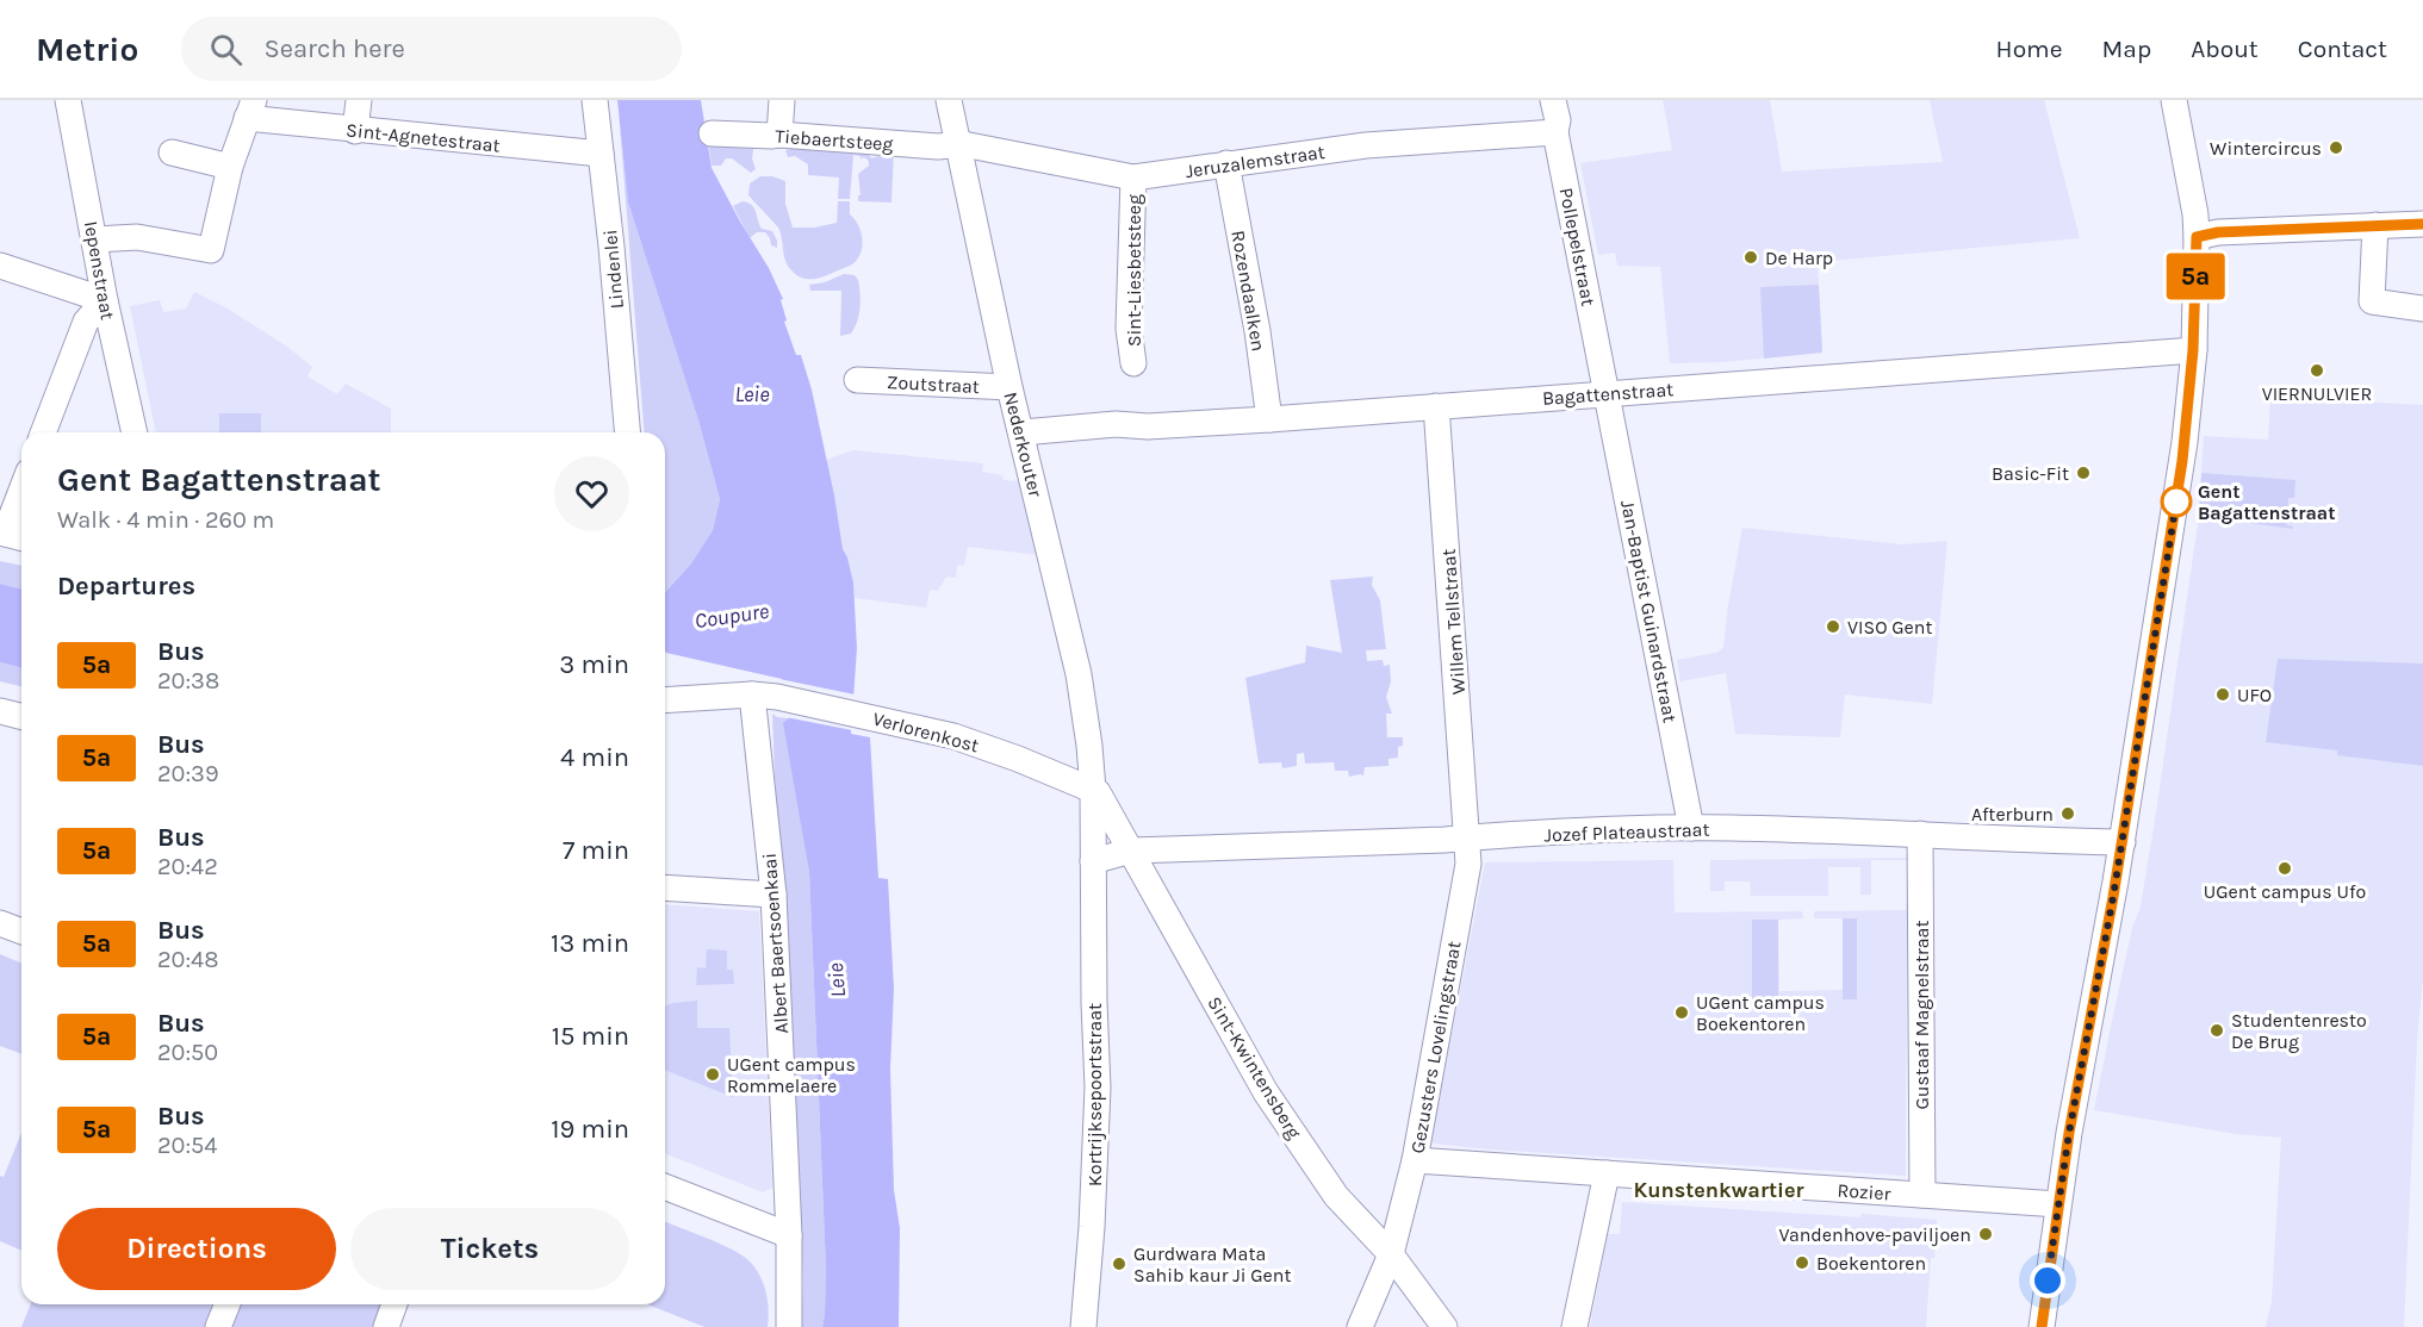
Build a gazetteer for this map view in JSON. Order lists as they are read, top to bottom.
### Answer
{
  "streets": {
    "street": [
      "Sint-Agnetestraat",
      "Tiebaertsteeg",
      "Jeruzalemstraat",
      "Pollepelstraat",
      "Lindenlei",
      "Iepenstraat",
      "Sint-Liesbetsteeg",
      "Rozendaalken",
      "Zoutstraat",
      "Bagattenstraat",
      "Nederkouter",
      "Jan-Baptist Guinardstraat",
      "Willem Tellstraat",
      "Verlorenkost",
      "Jozef Plateaustraat",
      "Albert Baertsoenkaai",
      "Gustaaf Magnelstraat",
      "Gezusters Lovelingstraat",
      "Sint-Kwintensberg",
      "Kortrijksepoortstraat",
      "Rozier"
    ]
  },
  "crossings": [
    ["Sint-Agnetestraat", "Lindenlei"],
    ["Tiebaertsteeg", "Jeruzalemstraat"],
    ["Tiebaertsteeg", "Nederkouter"],
    ["Jeruzalemstraat", "Pollepelstraat"],
    ["Jeruzalemstraat", "Sint-Liesbetsteeg"],
    ["Jeruzalemstraat", "Rozendaalken"],
    ["Jeruzalemstraat", "Nederkouter"],
    ["Pollepelstraat", "Bagattenstraat"],
    ["Pollepelstraat", "Jan-Baptist Guinardstraat"],
    ["Rozendaalken", "Bagattenstraat"],
    ["Zoutstraat", "Nederkouter"],
    ["Bagattenstraat", "Nederkouter"],
    ["Bagattenstraat", "Jan-Baptist Guinardstraat"],
    ["Bagattenstraat", "Willem Tellstraat"],
    ["Nederkouter", "Verlorenkost"],
    ["Nederkouter", "Sint-Kwintensberg"],
    ["Nederkouter", "Kortrijksepoortstraat"],
    ["Jan-Baptist Guinardstraat", "Jozef Plateaustraat"],
    ["Willem Tellstraat", "Jozef Plateaustraat"],
    ["Willem Tellstraat", "Gezusters Lovelingstraat"],
    ["Verlorenkost", "Albert Baertsoenkaai"],
    ["Verlorenkost", "Sint-Kwintensberg"],
    ["Verlorenkost", "Kortrijksepoortstraat"],
    ["Jozef Plateaustraat", "Gustaaf Magnelstraat"],
    ["Jozef Plateaustraat", "Gezusters Lovelingstraat"],
    ["Jozef Plateaustraat", "Sint-Kwintensberg"],
    ["Gustaaf Magnelstraat", "Rozier"],
    ["Gezusters Lovelingstraat", "Sint-Kwintensberg"],
    ["Gezusters Lovelingstraat", "Rozier"],
    ["Sint-Kwintensberg", "Kortrijksepoortstraat"]
  ],
  "districts": ["Kunstenkwartier"],
  "water": ["Leie", "Coupure"],
  "places": [
    "Wintercircus",
    "De Harp",
    "VIERNULVIER",
    "Basic-Fit",
    "Gent Bagattenstraat",
    "VISO Gent",
    "UFO",
    "Afterburn",
    "UGent campus Ufo",
    "UGent campus Boekentoren",
    "Studentenresto De Brug",
    "UGent campus Rommelaere",
    "Vandenhove-paviljoen",
    "Boekentoren",
    "Gurdwara Mata Sahib kaur Ji Gent"
  ],
  "lines": ["bus line 5a"],
  "page": {
    "header": "Metrio",
    "search": "Search here",
    "nav": [
      "Home",
      "Map",
      "About",
      "Contact"
    ],
    "on_map": "5a",
    "heading": [
      ["Gent Bagattenstraat", "Walk · 4 min · 260 m"],
      "Departures"
    ],
    "list": [
      {
        "mark": "5a",
        "name": "Bus",
        "note": "20:38",
        "value": "3 min"
      },
      {
        "mark": "5a",
        "name": "Bus",
        "note": "20:39",
        "value": "4 min"
      },
      {
        "mark": "5a",
        "name": "Bus",
        "note": "20:42",
        "value": "7 min"
      },
      {
        "mark": "5a",
        "name": "Bus",
        "note": "20:48",
        "value": "13 min"
      },
      {
        "mark": "5a",
        "name": "Bus",
        "note": "20:50",
        "value": "15 min"
      },
      {
        "mark": "5a",
        "name": "Bus",
        "note": "20:54",
        "value": "19 min"
      }
    ],
    "buttons": ["Directions", "Tickets"]
  }
}
